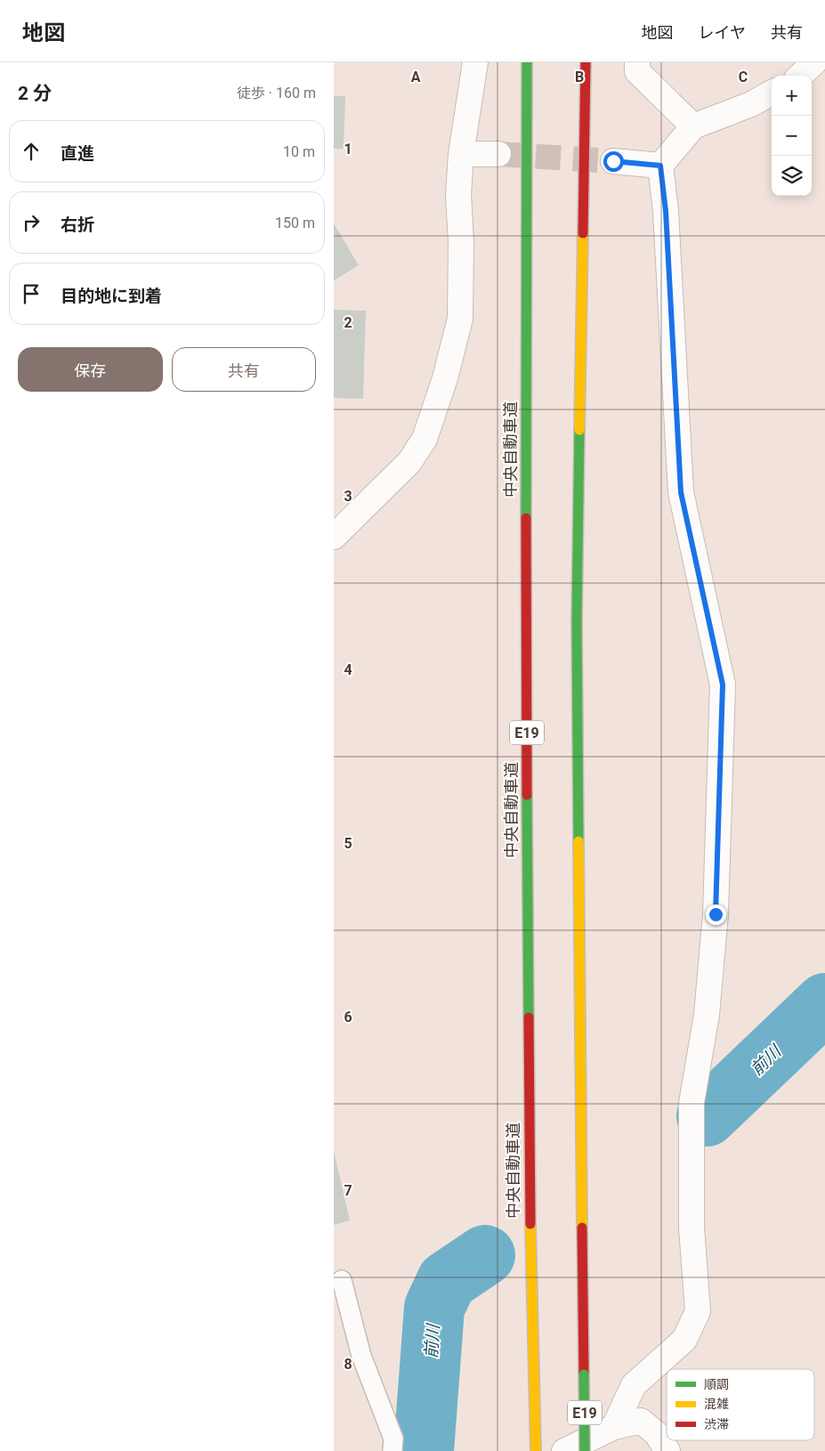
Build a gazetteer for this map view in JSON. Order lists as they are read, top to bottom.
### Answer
{
  "streets": {
    "highway": ["中央自動車道", "E19"]
  },
  "water": ["前川"],
  "legend": ["順調", "混雑", "渋滞"],
  "page": {
    "header": "地図",
    "nav": ["地図", "レイヤ", "共有"],
    "heading": ["2 分", "徒歩 · 160 m"],
    "map_buttons": ["+", "−"],
    "list": [
      ["直進", "10 m"],
      ["右折", "150 m"],
      "目的地に到着"
    ],
    "buttons": ["保存", "共有"]
  },
  "grid": {
    "columns": ["A", "B", "C"],
    "rows": [
      "1",
      "2",
      "3",
      "4",
      "5",
      "6",
      "7",
      "8"
    ]
  }
}
